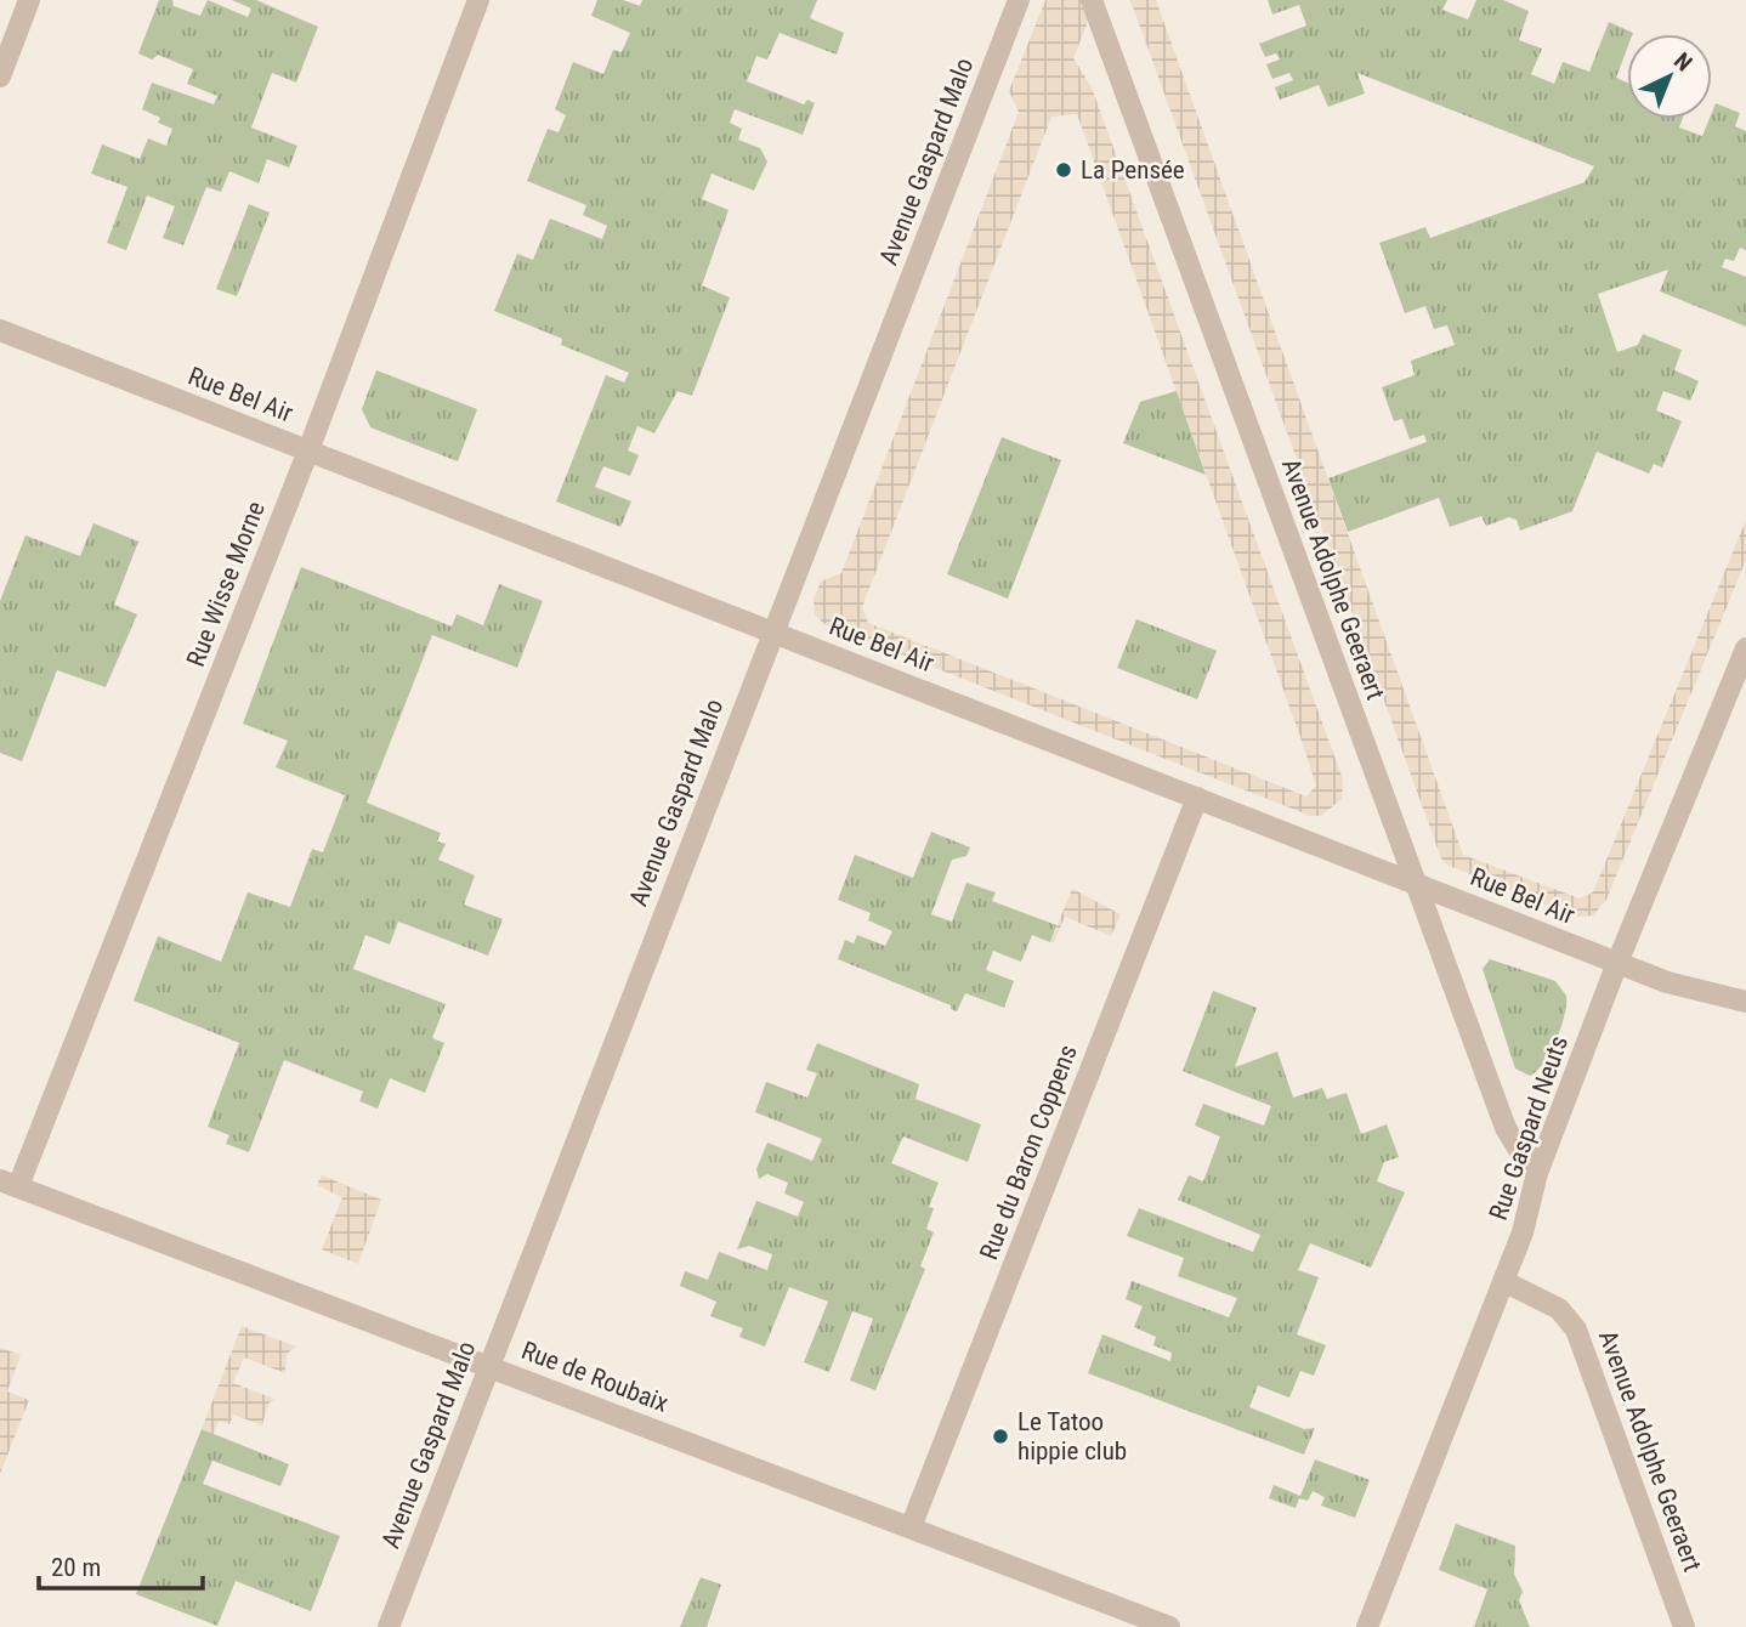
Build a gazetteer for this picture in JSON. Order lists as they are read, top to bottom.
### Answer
{
  "streets": {
    "street": [
      "Avenue Gaspard Malo",
      "Rue Bel Air",
      "Avenue Adolphe Geeraert",
      "Rue Wisse Morne",
      "Rue Gaspard Neuts",
      "Rue du Baron Coppens",
      "Rue de Roubaix"
    ]
  },
  "crossings": [
    ["Avenue Gaspard Malo", "Rue Bel Air"],
    ["Avenue Gaspard Malo", "Rue de Roubaix"],
    ["Rue Bel Air", "Avenue Adolphe Geeraert"],
    ["Rue Bel Air", "Rue Wisse Morne"],
    ["Rue Bel Air", "Rue Gaspard Neuts"],
    ["Rue Bel Air", "Rue du Baron Coppens"],
    ["Avenue Adolphe Geeraert", "Rue Gaspard Neuts"],
    ["Rue Wisse Morne", "Rue de Roubaix"],
    ["Rue du Baron Coppens", "Rue de Roubaix"]
  ],
  "places": ["La Pensée", "Le Tatoo hippie club"],
  "scale_bar": "20 m",
  "north": "top right"
}
